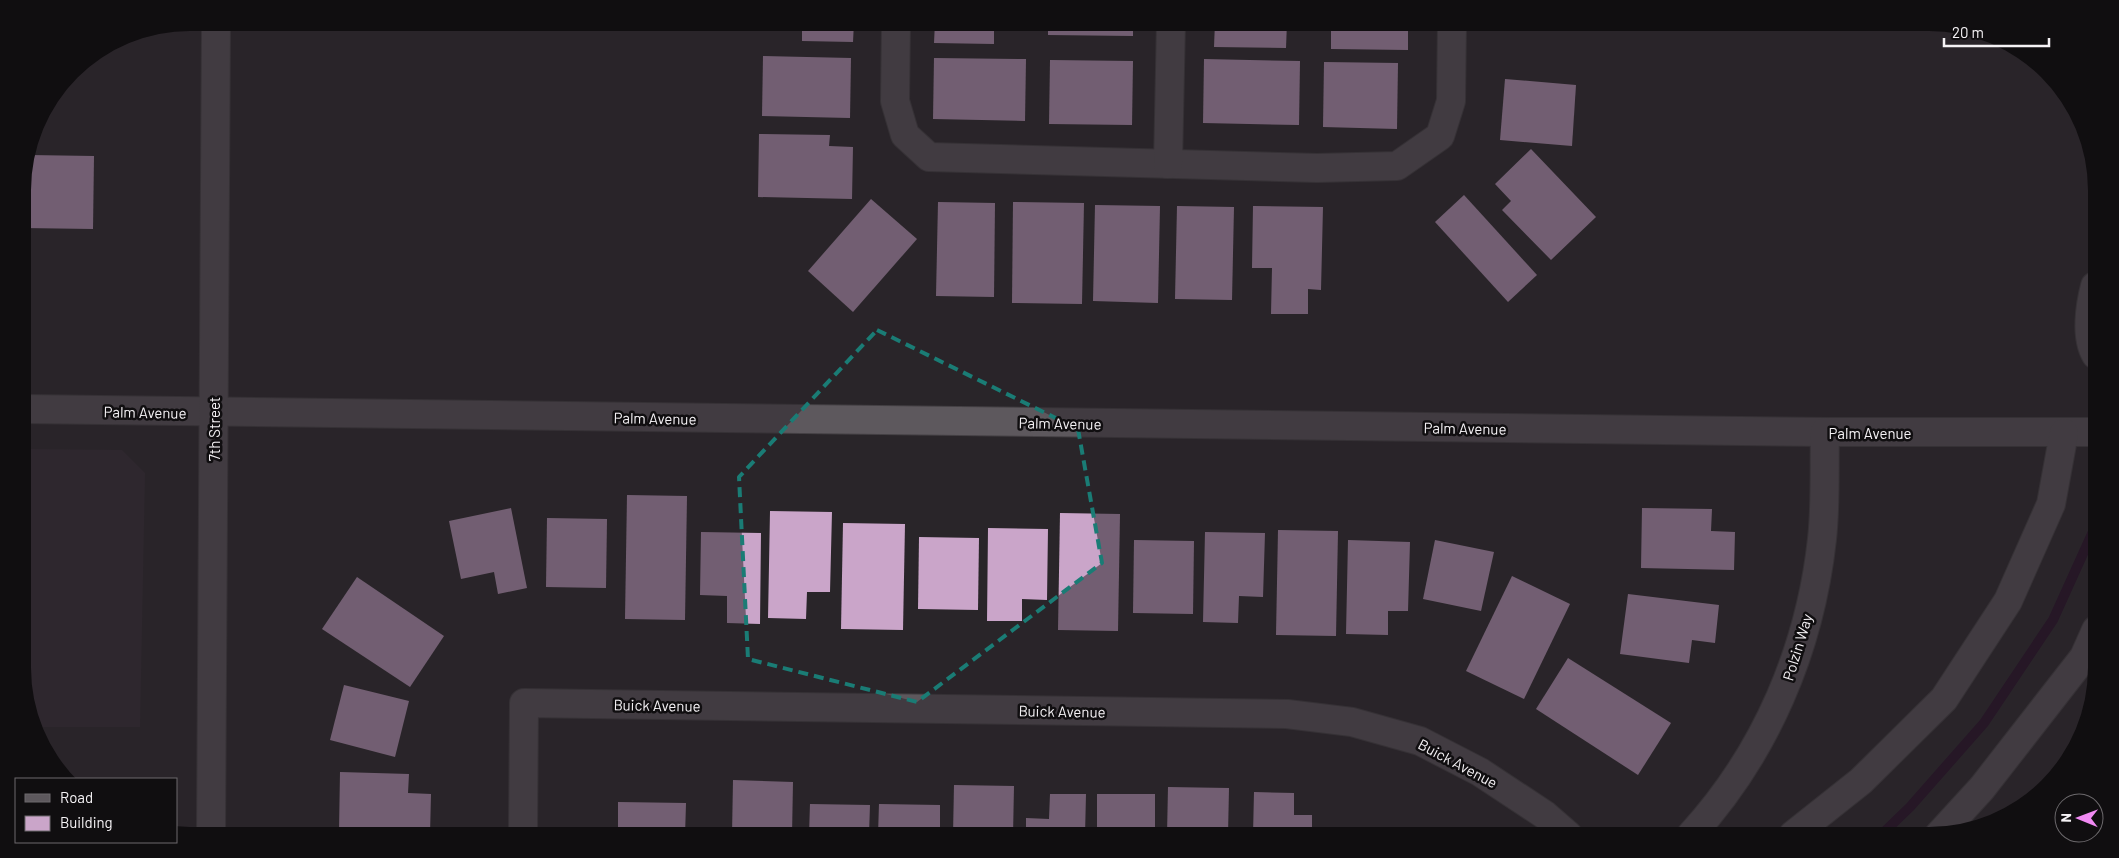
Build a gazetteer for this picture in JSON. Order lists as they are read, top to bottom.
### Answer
{
  "streets": {
    "street": [
      "Palm Avenue",
      "7th Street",
      "Polzin Way",
      "Buick Avenue"
    ]
  },
  "crossings": [
    ["Palm Avenue", "7th Street"],
    ["Palm Avenue", "Polzin Way"]
  ],
  "legend": ["Road", "Building"],
  "scale_bar": "20 m",
  "north": "left"
}
